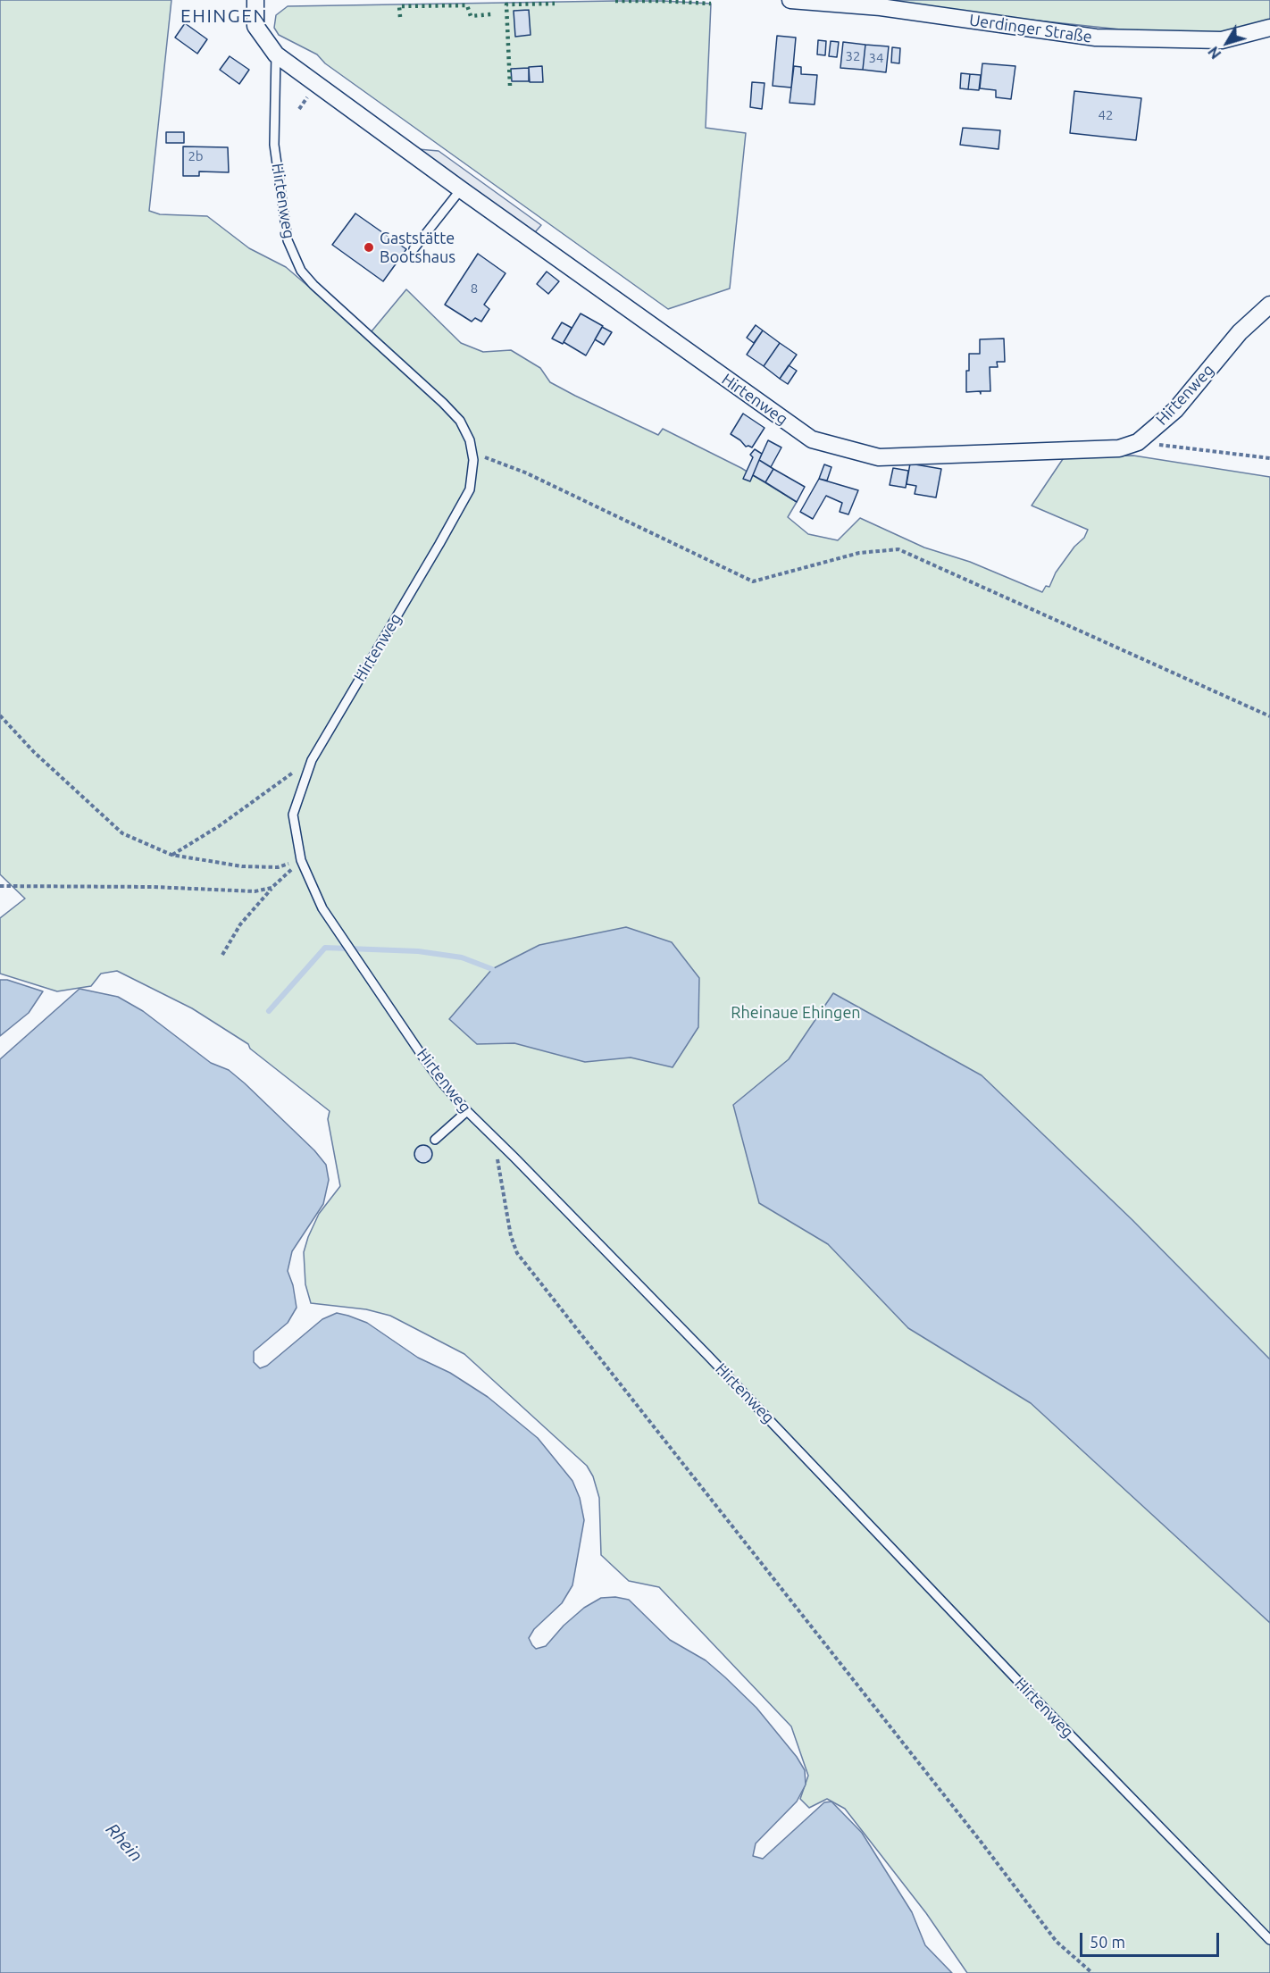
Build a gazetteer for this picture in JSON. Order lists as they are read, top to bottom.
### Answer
{
  "streets": {
    "street": ["Uerdinger Straße", "Hirtenweg"]
  },
  "districts": ["EHINGEN"],
  "water": ["Rhein"],
  "parks": ["Rheinaue Ehingen"],
  "places": ["Gaststätte Bootshaus"],
  "house_numbers": [
    "32",
    "34",
    "42",
    "2b",
    "8"
  ],
  "scale_bar": "50 m",
  "north": "bottom left"
}
